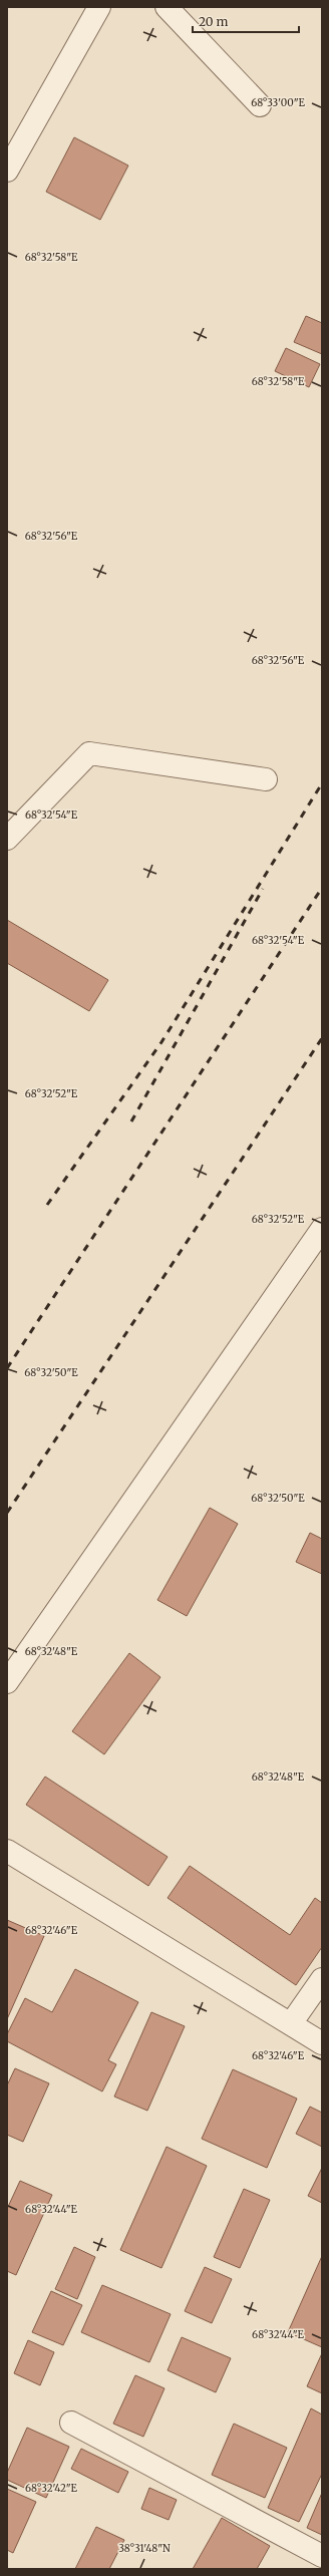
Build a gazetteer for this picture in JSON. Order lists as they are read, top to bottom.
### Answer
{
  "scale_bar": "20 m",
  "coordinates": [
    "68°33'00\"E",
    "68°32'58\"E",
    "68°32'56\"E",
    "68°32'54\"E",
    "68°32'52\"E",
    "68°32'50\"E",
    "68°32'48\"E",
    "68°32'46\"E",
    "68°32'44\"E",
    "68°32'42\"E",
    "38°31'48\"N"
  ]
}
